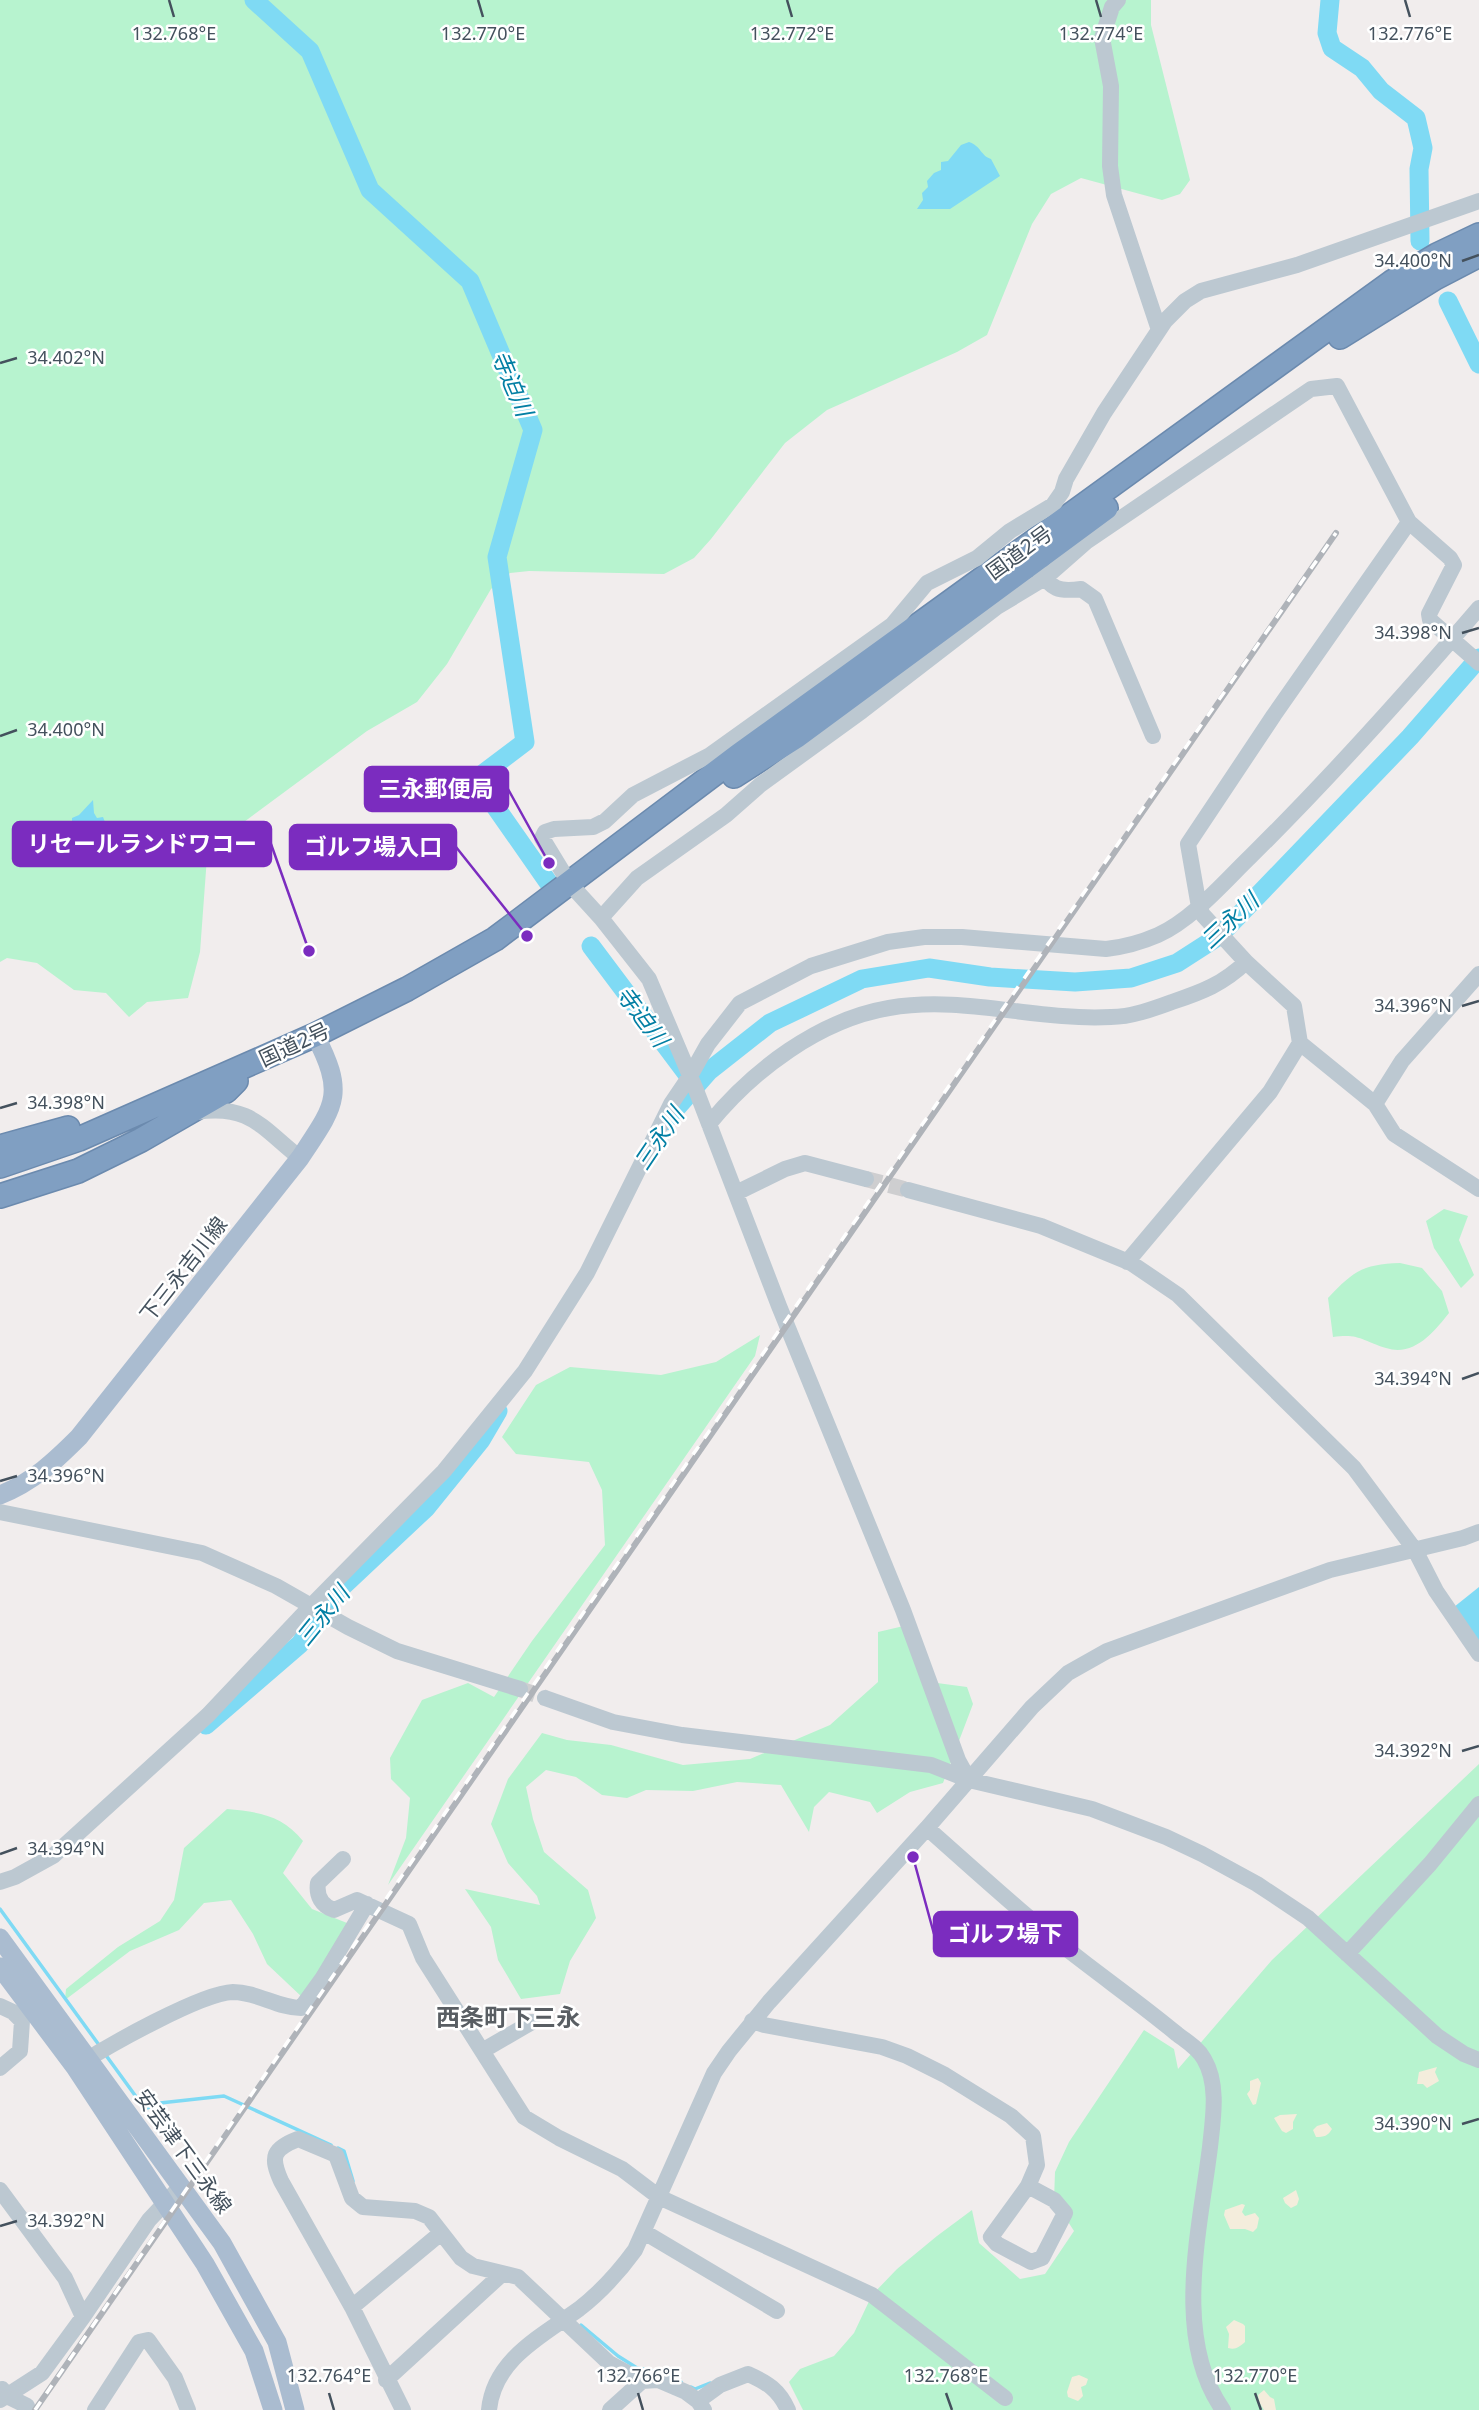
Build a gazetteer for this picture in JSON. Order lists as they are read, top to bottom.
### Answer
{
  "streets": {
    "highway": ["国道2号"],
    "main road": ["下三永吉川線", "安芸津下三永線"]
  },
  "crossings": [
    ["国道2号", "下三永吉川線"]
  ],
  "districts": ["西条町下三永"],
  "water": ["寺迫川", "三永川"],
  "places": [
    "三永郵便局",
    "ゴルフ場入口",
    "リセールランドワコー",
    "ゴルフ場下"
  ],
  "coordinates": [
    "132.768°E",
    "132.770°E",
    "132.772°E",
    "132.774°E",
    "132.776°E",
    "34.400°N",
    "34.402°N",
    "34.398°N",
    "34.396°N",
    "34.394°N",
    "34.392°N",
    "34.390°N",
    "132.764°E",
    "132.766°E"
  ]
}
